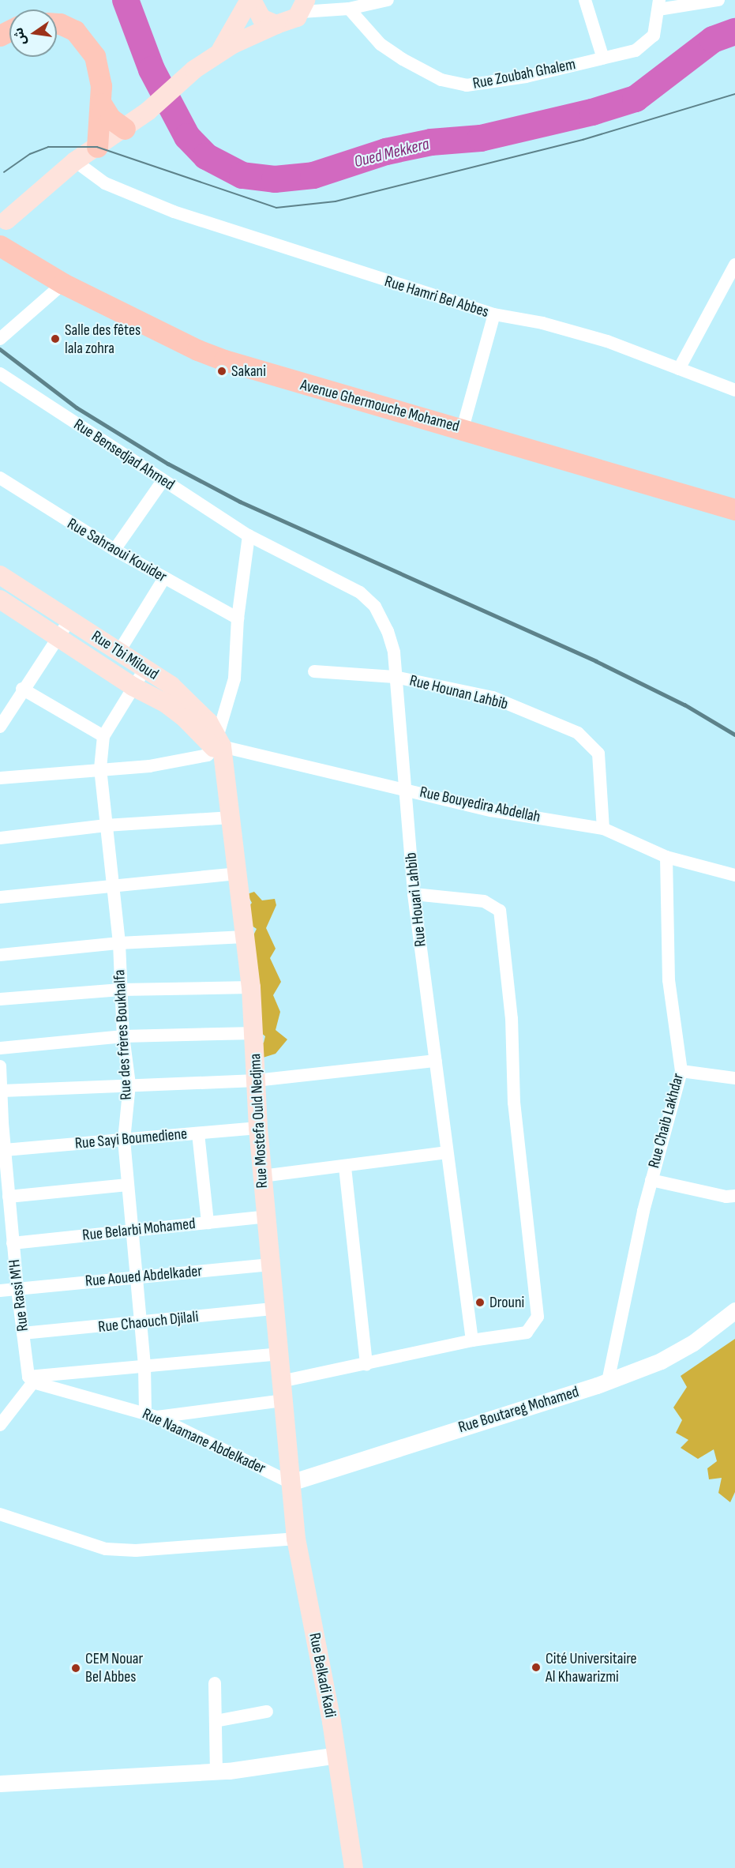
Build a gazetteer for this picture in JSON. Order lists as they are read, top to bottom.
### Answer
{
  "streets": {
    "main road": [
      "Avenue Ghermouche Mohamed",
      "Rue Tbi Miloud",
      "Rue Mostefa Ould Nedjma",
      "Rue Belkadi Kadi"
    ],
    "street": [
      "Rue Zoubah Ghalem",
      "Rue Hamri Bel Abbes",
      "Rue Bensedjad Ahmed",
      "Rue Sahraoui Kouider",
      "Rue Hounan Lahbib",
      "Rue Bouyedira Abdellah",
      "Rue Houari Lahbib",
      "Rue des frères Boukhalfa",
      "Rue Chaib Lakhdar",
      "Rue Sayi Boumediene",
      "Rue Belarbi Mohamed",
      "Rue Aoued Abdelkader",
      "Rue Rassi M'H",
      "Rue Chaouch Djilali",
      "Rue Boutareg Mohamed",
      "Rue Naamane Abdelkader"
    ]
  },
  "crossings": [
    ["Rue Bensedjad Ahmed", "Rue Houari Lahbib"],
    ["Rue Tbi Miloud", "Rue Bouyedira Abdellah"],
    ["Rue Tbi Miloud", "Rue des frères Boukhalfa"],
    ["Rue Tbi Miloud", "Rue Mostefa Ould Nedjma"],
    ["Rue Hounan Lahbib", "Rue Bouyedira Abdellah"],
    ["Rue Hounan Lahbib", "Rue Houari Lahbib"],
    ["Rue Bouyedira Abdellah", "Rue Houari Lahbib"],
    ["Rue Bouyedira Abdellah", "Rue Mostefa Ould Nedjma"],
    ["Rue Bouyedira Abdellah", "Rue Chaib Lakhdar"],
    ["Rue des frères Boukhalfa", "Rue Sayi Boumediene"],
    ["Rue des frères Boukhalfa", "Rue Belarbi Mohamed"],
    ["Rue des frères Boukhalfa", "Rue Aoued Abdelkader"],
    ["Rue des frères Boukhalfa", "Rue Chaouch Djilali"],
    ["Rue des frères Boukhalfa", "Rue Naamane Abdelkader"],
    ["Rue Mostefa Ould Nedjma", "Rue Sayi Boumediene"],
    ["Rue Mostefa Ould Nedjma", "Rue Belarbi Mohamed"],
    ["Rue Mostefa Ould Nedjma", "Rue Aoued Abdelkader"],
    ["Rue Mostefa Ould Nedjma", "Rue Chaouch Djilali"],
    ["Rue Mostefa Ould Nedjma", "Rue Boutareg Mohamed"],
    ["Rue Mostefa Ould Nedjma", "Rue Naamane Abdelkader"],
    ["Rue Mostefa Ould Nedjma", "Rue Belkadi Kadi"],
    ["Rue Chaib Lakhdar", "Rue Boutareg Mohamed"],
    ["Rue Sayi Boumediene", "Rue Rassi M'H"],
    ["Rue Belarbi Mohamed", "Rue Rassi M'H"],
    ["Rue Aoued Abdelkader", "Rue Rassi M'H"],
    ["Rue Rassi M'H", "Rue Chaouch Djilali"],
    ["Rue Rassi M'H", "Rue Naamane Abdelkader"],
    ["Rue Boutareg Mohamed", "Rue Naamane Abdelkader"],
    ["Rue Boutareg Mohamed", "Rue Belkadi Kadi"],
    ["Rue Naamane Abdelkader", "Rue Belkadi Kadi"]
  ],
  "water": ["Oued Mekkera"],
  "places": [
    "Salle des fêtes lala zohra",
    "Sakani",
    "Drouni",
    "Cité Universitaire Al Khawarizmi",
    "CEM Nouar Bel Abbes"
  ],
  "north": "left"
}
